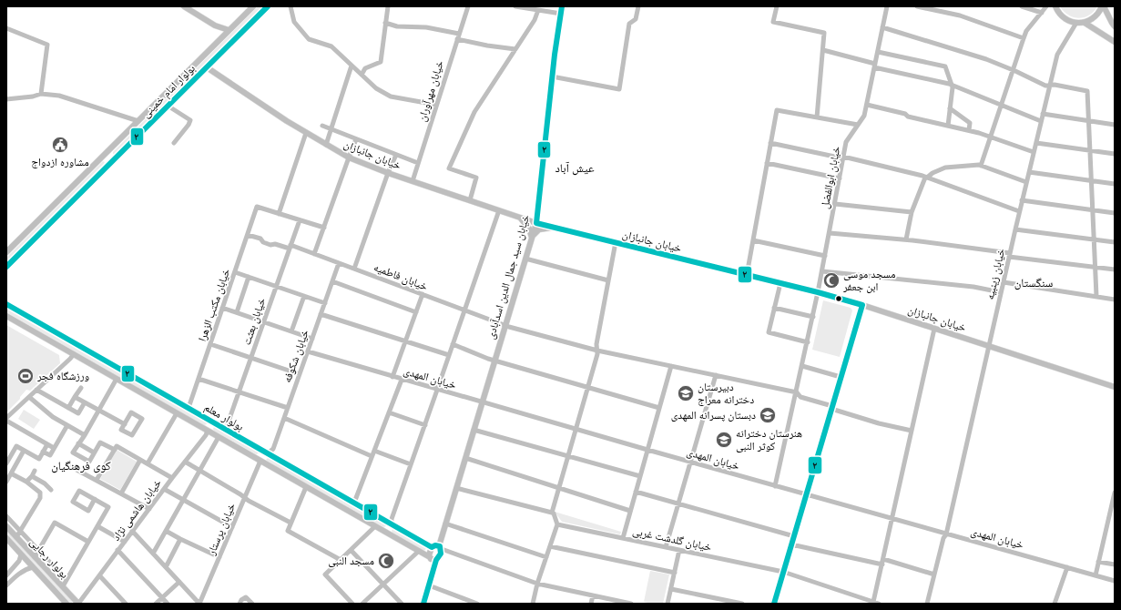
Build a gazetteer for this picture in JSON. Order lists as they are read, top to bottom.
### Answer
{
  "streets": {
    "main road": [
      "بولوار امام خمینی",
      "خیابان جانبازان",
      "خیابان سید جمال الدین اسدآبادی",
      "بولوار معلم",
      "بولوار رجایی"
    ],
    "street": [
      "خیابان مهرآوران",
      "خیابان ابوالفضل",
      "خیابان زینبیه",
      "خیابان فاطمیه",
      "خیابان مکتب الزهرا",
      "خیابان بعثت",
      "خیابان شکوفه",
      "خیابان المهدی",
      "خیابان هاشمی نژاد",
      "خیابان پرستار",
      "خیابان گلدشت غربی"
    ]
  },
  "crossings": [
    ["بولوار امام خمینی", "خیابان جانبازان"],
    ["خیابان مهرآوران", "خیابان جانبازان"],
    ["خیابان جانبازان", "خیابان ابوالفضل"],
    ["خیابان جانبازان", "خیابان زینبیه"],
    ["خیابان جانبازان", "خیابان سید جمال الدین اسدآبادی"],
    ["خیابان ابوالفضل", "خیابان فاطمیه"],
    ["خیابان ابوالفضل", "خیابان المهدی"],
    ["خیابان زینبیه", "خیابان المهدی"],
    ["خیابان فاطمیه", "خیابان سید جمال الدین اسدآبادی"],
    ["خیابان فاطمیه", "خیابان مکتب الزهرا"],
    ["خیابان فاطمیه", "خیابان بعثت"],
    ["خیابان فاطمیه", "خیابان شکوفه"],
    ["خیابان سید جمال الدین اسدآبادی", "خیابان المهدی"],
    ["خیابان سید جمال الدین اسدآبادی", "بولوار معلم"],
    ["خیابان مکتب الزهرا", "بولوار معلم"],
    ["خیابان بعثت", "بولوار معلم"],
    ["خیابان شکوفه", "خیابان المهدی"],
    ["خیابان شکوفه", "بولوار معلم"],
    ["بولوار معلم", "خیابان هاشمی نژاد"],
    ["بولوار معلم", "خیابان پرستار"],
    ["خیابان هاشمی نژاد", "بولوار رجایی"]
  ],
  "districts": ["عیش آباد", "سنگستان", "کوی فرهنگیان"],
  "places": {
    "public building": ["مشاوره ازدواج"],
    "mosque": ["مسجد موسی ابن جعفر", "مسجد النبی"],
    "sports": ["ورزشگاه فجر"],
    "school or university": ["دبیرستان دخترانه معراج", "دبستان پسرانه المهدی", "هنرستان دخترانه کوثر النبی"]
  },
  "lines": ["transit line ۲"]
}
